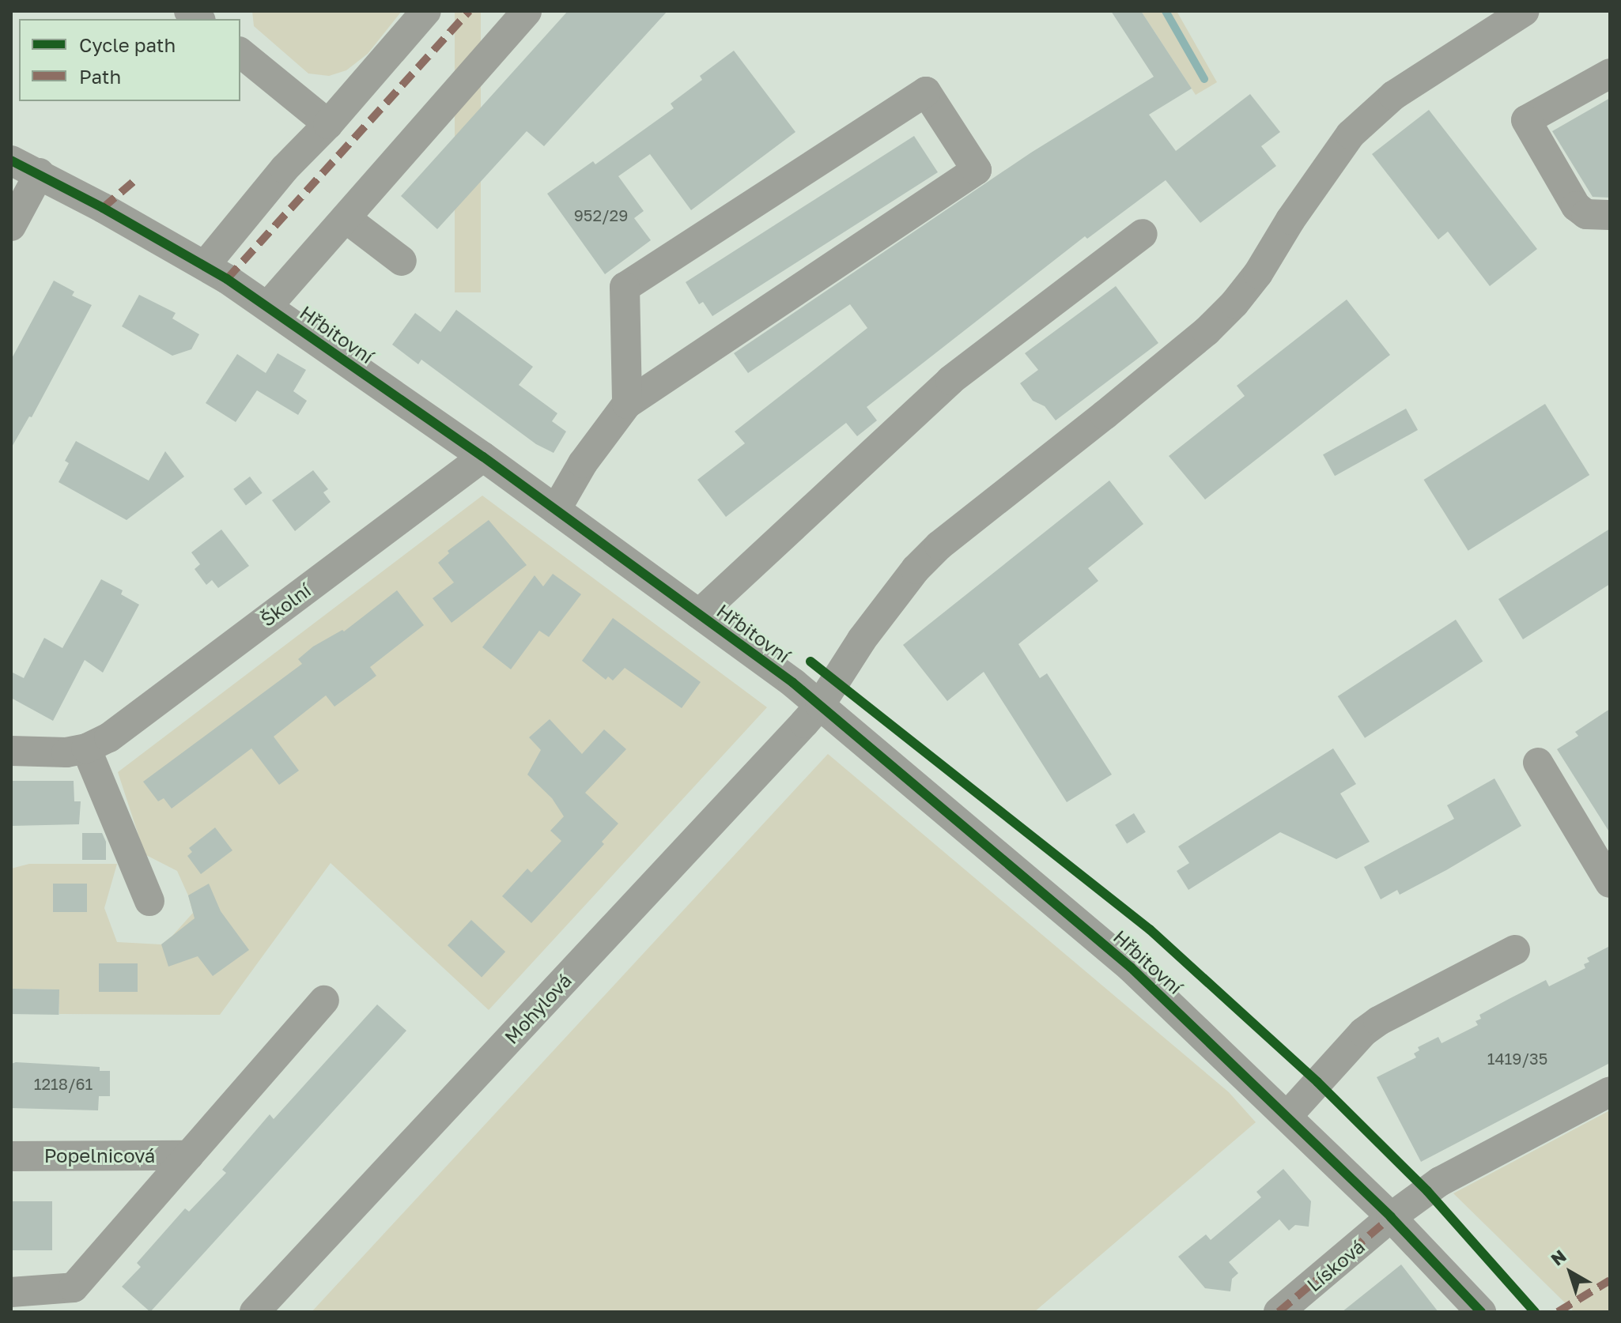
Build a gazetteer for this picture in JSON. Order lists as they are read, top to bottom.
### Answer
{
  "streets": {
    "street": [
      "Hřbitovní",
      "Školní",
      "Mohylová",
      "Popelnicová",
      "Lísková"
    ]
  },
  "crossings": [
    ["Hřbitovní", "Školní"],
    ["Hřbitovní", "Mohylová"],
    ["Hřbitovní", "Lísková"]
  ],
  "house_numbers": ["952/29", "1419/35", "1218/61"],
  "legend": ["Cycle path", "Path"],
  "north": "top left"
}
